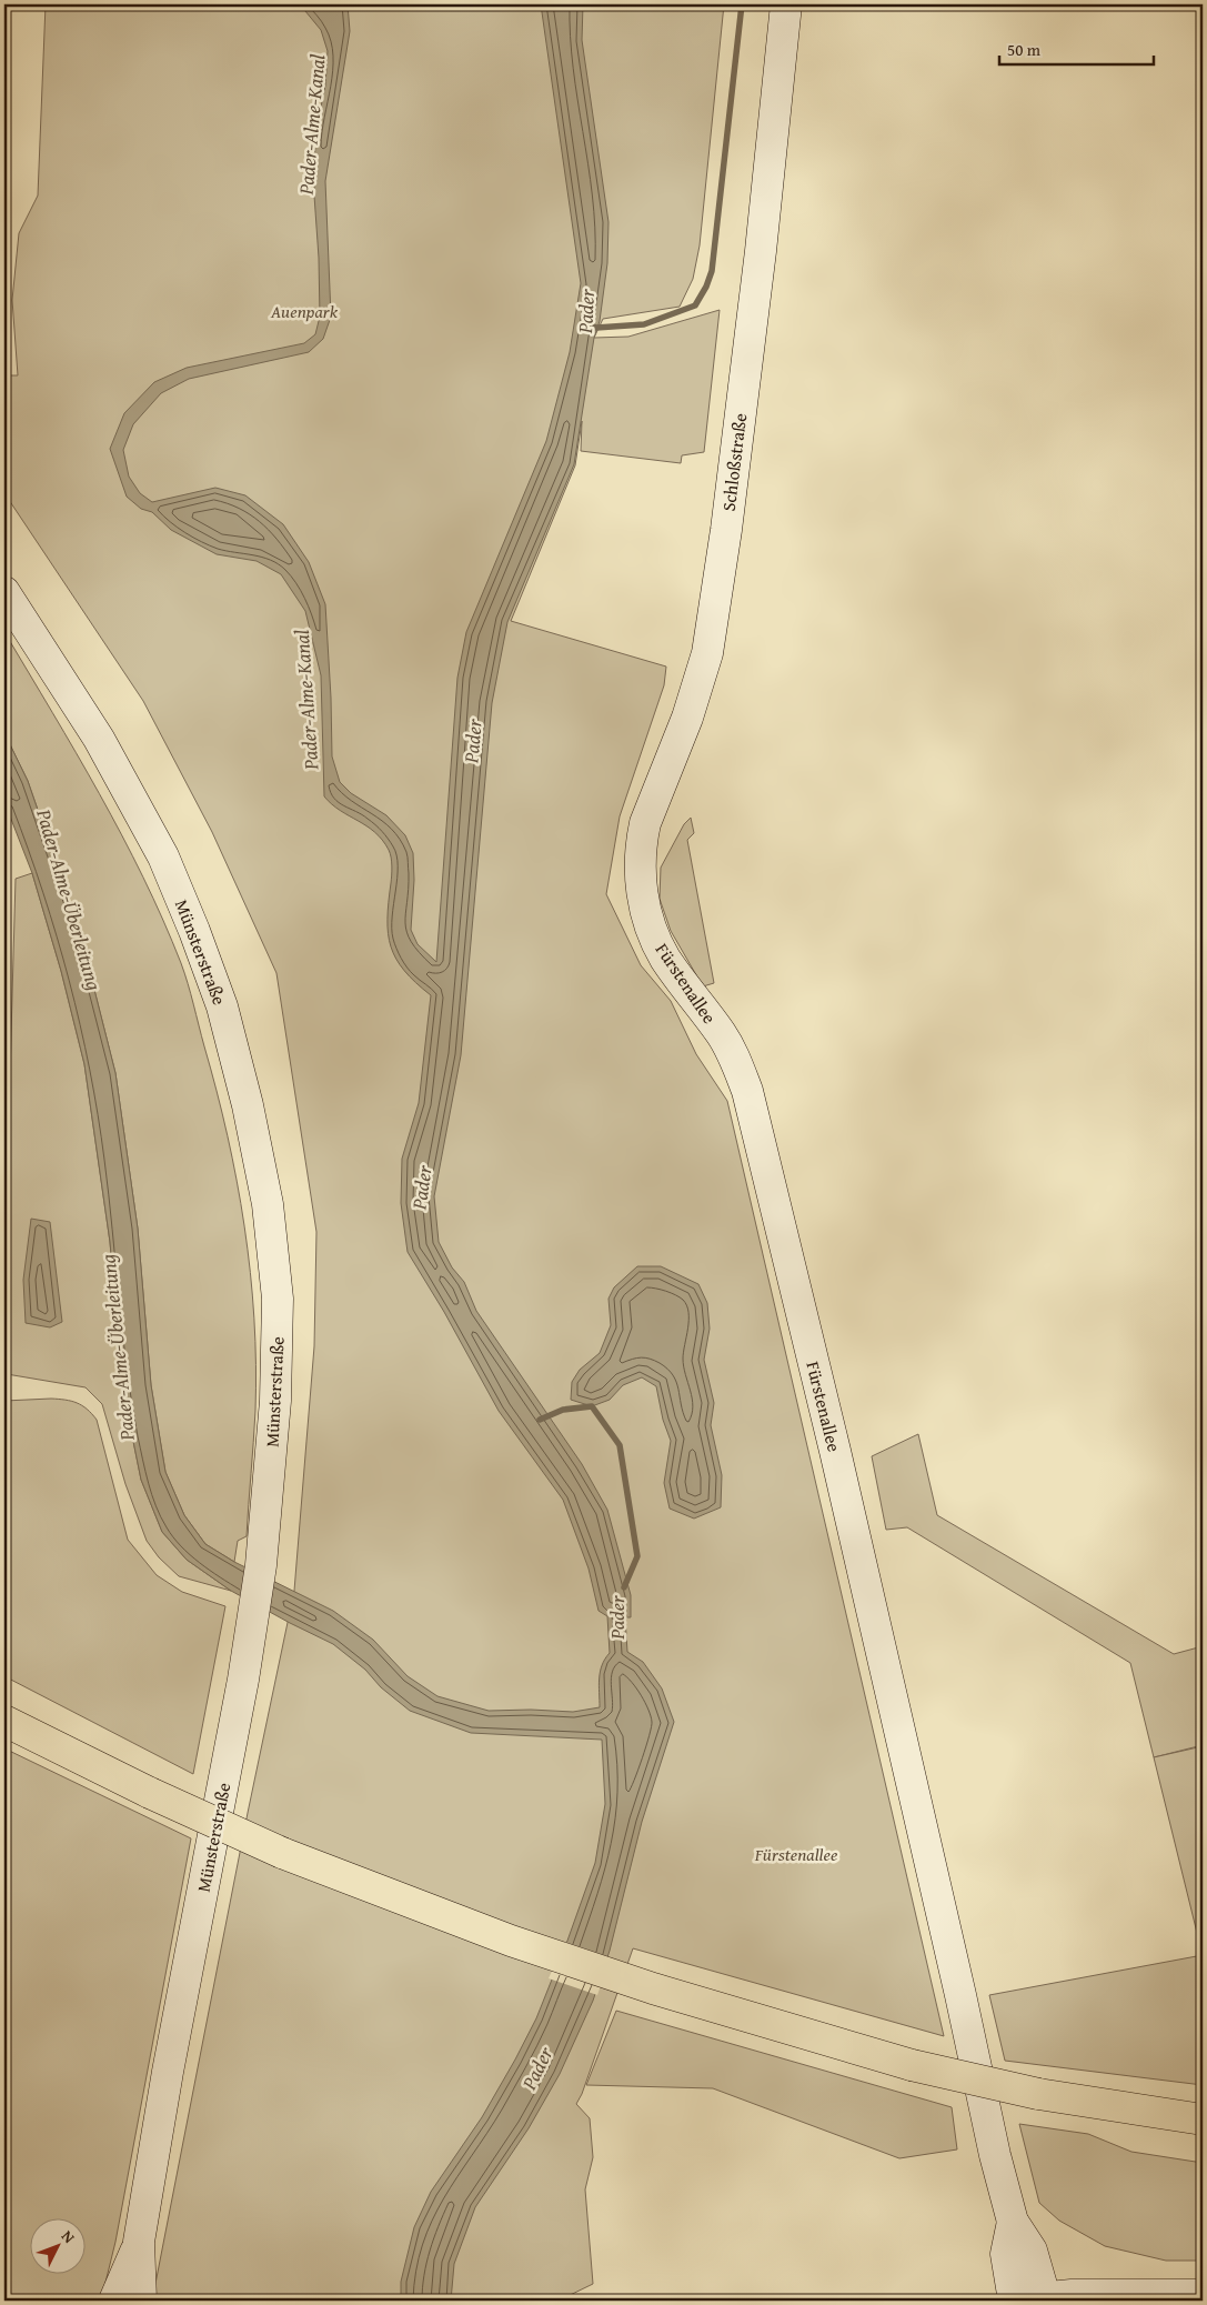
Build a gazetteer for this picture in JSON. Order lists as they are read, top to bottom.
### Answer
{
  "streets": {
    "street": ["Schloßstraße", "Münsterstraße", "Fürstenallee"]
  },
  "crossings": [
    ["Schloßstraße", "Fürstenallee"]
  ],
  "water": ["Pader-Alme-Kanal", "Pader", "Pader-Alme-Überleitung"],
  "parks": ["Auenpark", "Fürstenallee"],
  "scale_bar": "50 m",
  "north": "top right"
}
